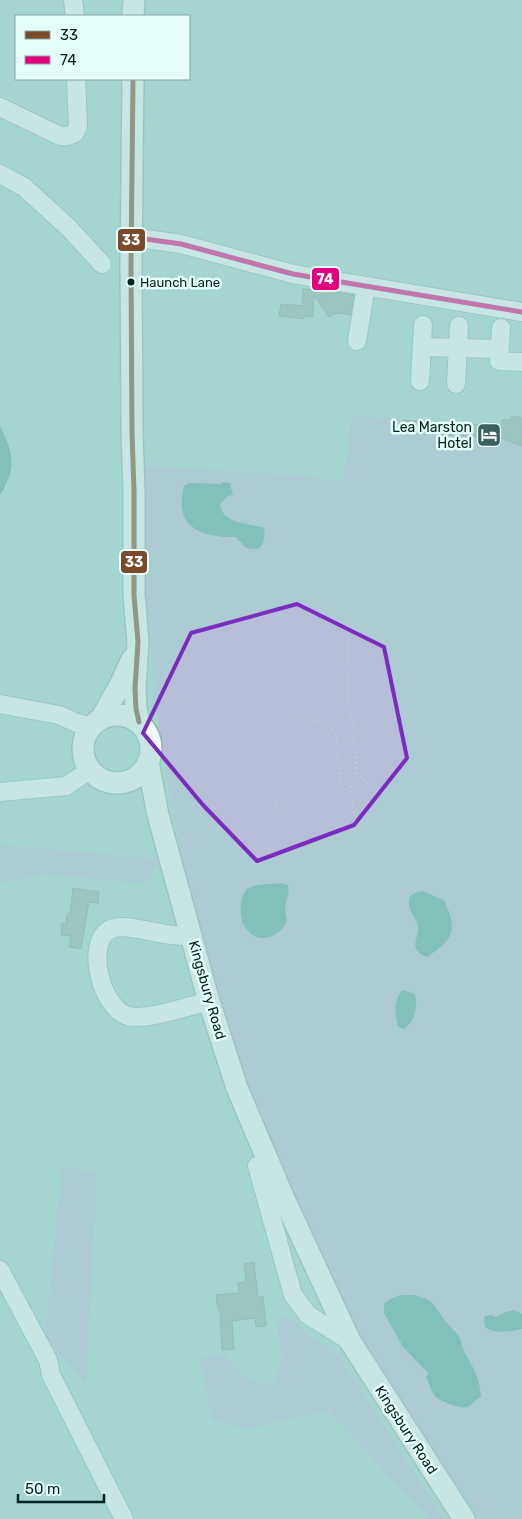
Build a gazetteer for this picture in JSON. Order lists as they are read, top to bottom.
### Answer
{
  "streets": {
    "main road": ["Kingsbury Road"]
  },
  "places": {
    "other": ["Haunch Lane"],
    "hotel": ["Lea Marston Hotel"]
  },
  "lines": ["transit line 33", "transit line 74"],
  "legend": ["33", "74"],
  "scale_bar": "50 m"
}
